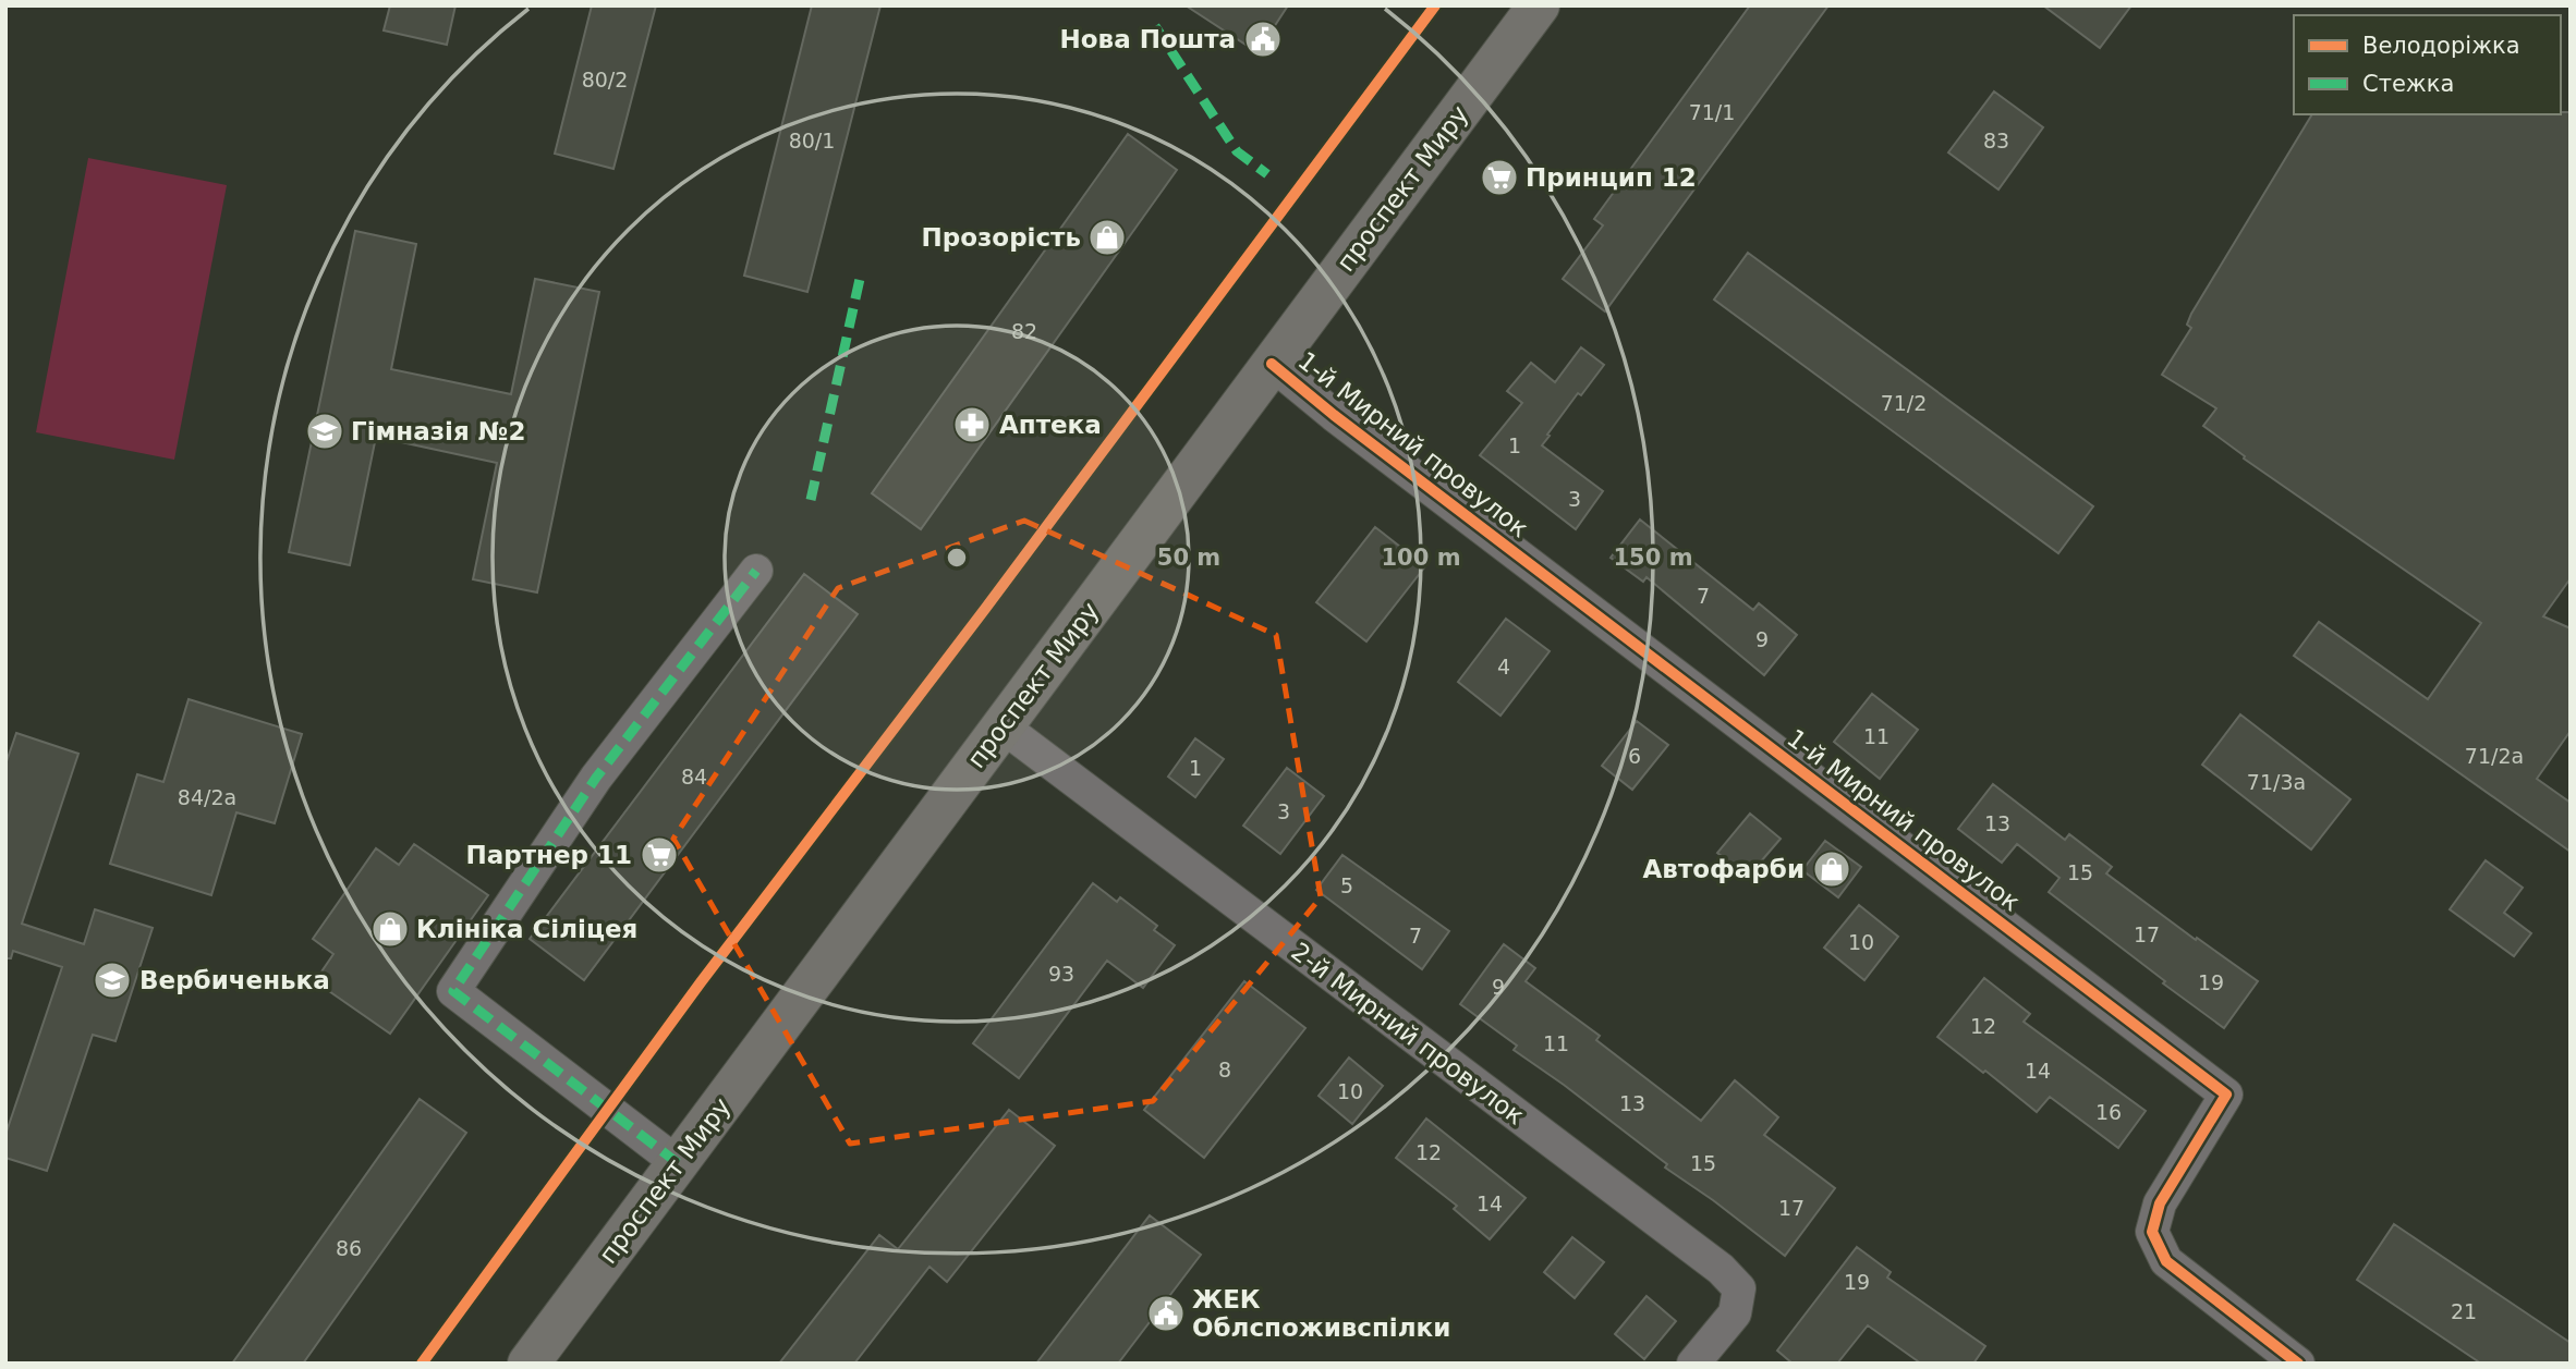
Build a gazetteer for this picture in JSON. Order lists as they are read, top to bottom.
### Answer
{
  "streets": {
    "main road": ["проспект Миру"],
    "street": ["1-й Мирний провулок", "2-й Мирний провулок"]
  },
  "crossings": [
    ["проспект Миру", "1-й Мирний провулок"],
    ["проспект Миру", "2-й Мирний провулок"]
  ],
  "places": {
    "public building": ["Нова Пошта", "ЖЕК Облспоживспілки"],
    "supermarket": ["Принцип 12", "Партнер 11"],
    "shop": ["Прозорість", "Автофарби", "Клініка Сіліцея"],
    "pharmacy": ["Аптека"],
    "school or university": ["Гімназія №2", "Вербиченька"]
  },
  "house_numbers": [
    "80/2",
    "71/1",
    "80/1",
    "83",
    "82",
    "71/2",
    "1",
    "3",
    "7",
    "9",
    "4",
    "11",
    "6",
    "71/2а",
    "1",
    "84",
    "71/3а",
    "84/2а",
    "3",
    "13",
    "15",
    "5",
    "17",
    "7",
    "10",
    "93",
    "19",
    "9",
    "12",
    "11",
    "8",
    "14",
    "10",
    "13",
    "16",
    "12",
    "15",
    "14",
    "17",
    "86",
    "19",
    "21"
  ],
  "legend": ["Велодоріжка", "Стежка"],
  "rings": ["50 m", "100 m", "150 m"]
}
